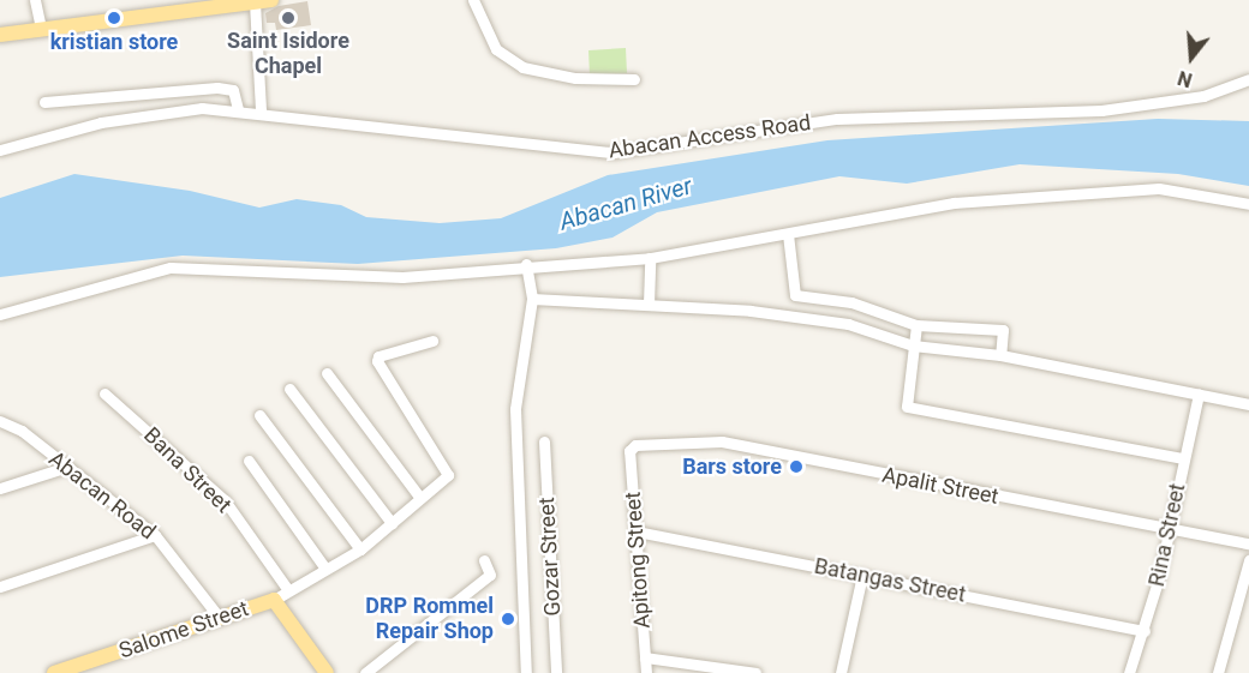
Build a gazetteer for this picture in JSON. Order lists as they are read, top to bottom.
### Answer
{
  "streets": {
    "main road": ["Salome Street"],
    "street": [
      "Abacan Access Road",
      "Bana Street",
      "Apalit Street",
      "Abacan Road",
      "Rina Street",
      "Gozar Street",
      "Apitong Street",
      "Batangas Street"
    ]
  },
  "crossings": [
    ["Apalit Street", "Rina Street"],
    ["Apalit Street", "Apitong Street"],
    ["Abacan Road", "Salome Street"],
    ["Rina Street", "Batangas Street"],
    ["Apitong Street", "Batangas Street"]
  ],
  "water": ["Abacan River"],
  "places": [
    "kristian store",
    "Saint Isidore Chapel",
    "Bars store",
    "DRP Rommel Repair Shop"
  ],
  "north": "bottom"
}
